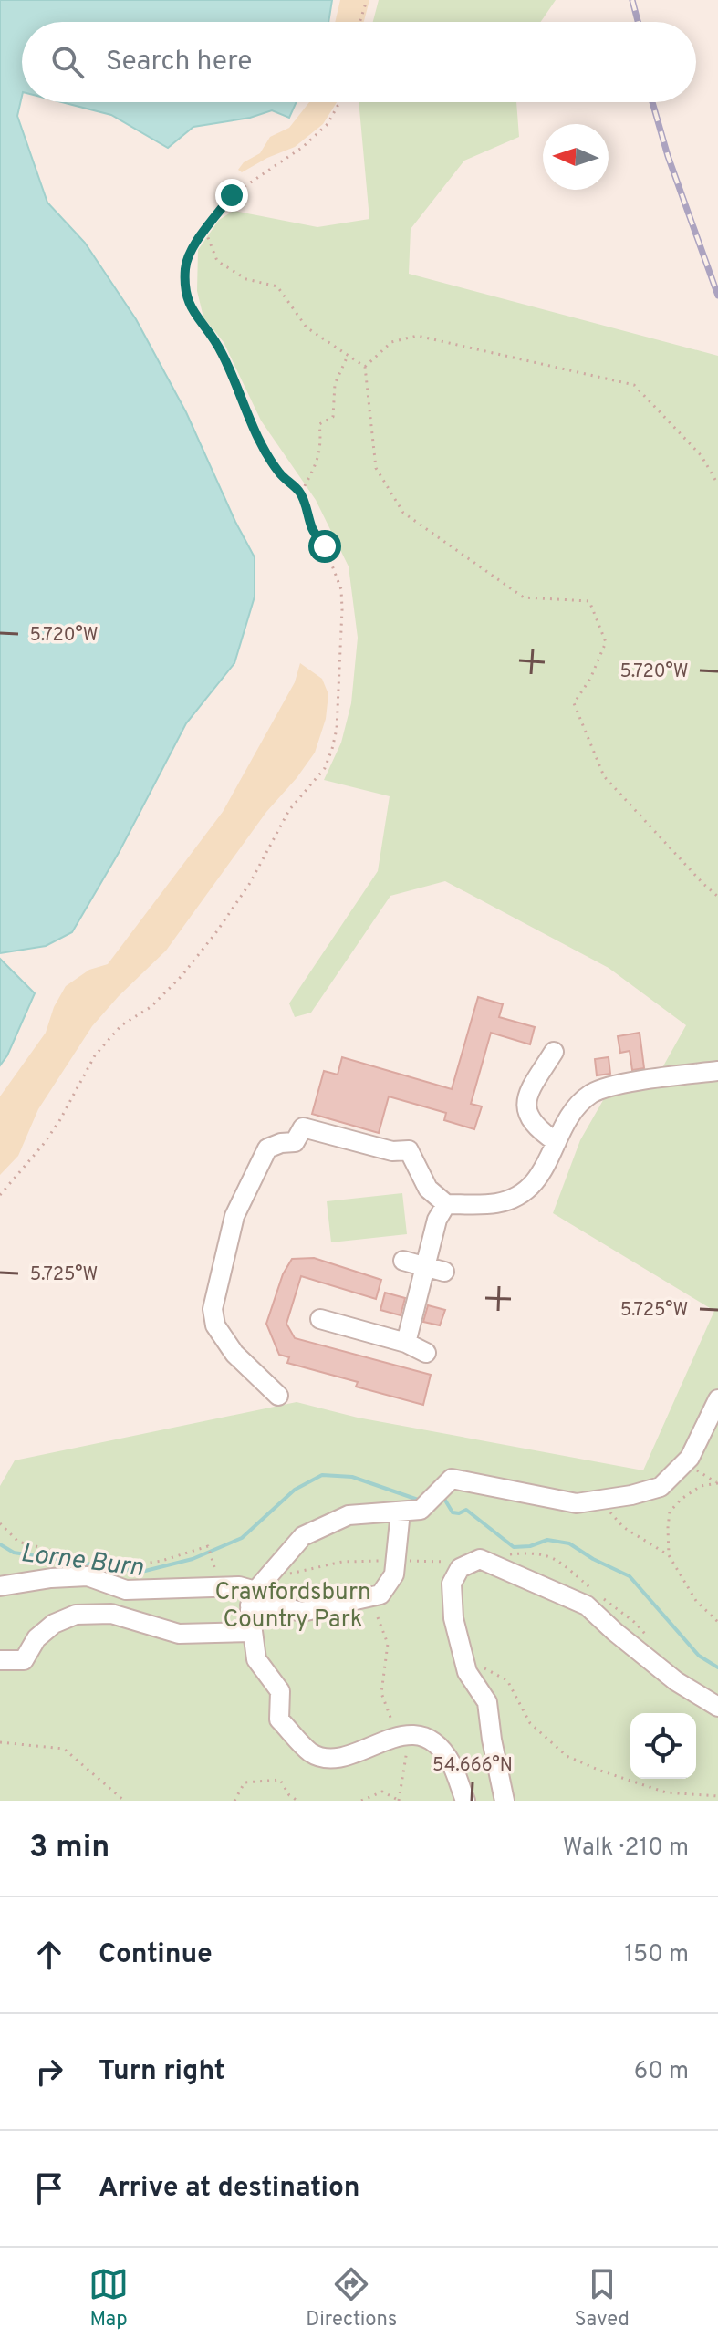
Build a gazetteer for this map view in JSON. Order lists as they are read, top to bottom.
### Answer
{
  "water": ["Lorne Burn"],
  "parks": ["Crawfordsburn Country Park"],
  "north": "left",
  "page": {
    "search": "Search here",
    "heading": ["3 min", "Walk · 210 m"],
    "list": [
      ["Continue", "150 m"],
      ["Turn right", "60 m"],
      "Arrive at destination"
    ],
    "nav": ["Map", "Directions", "Saved"]
  },
  "coordinates": ["5.720°W", "5.725°W", "54.666°N"]
}
